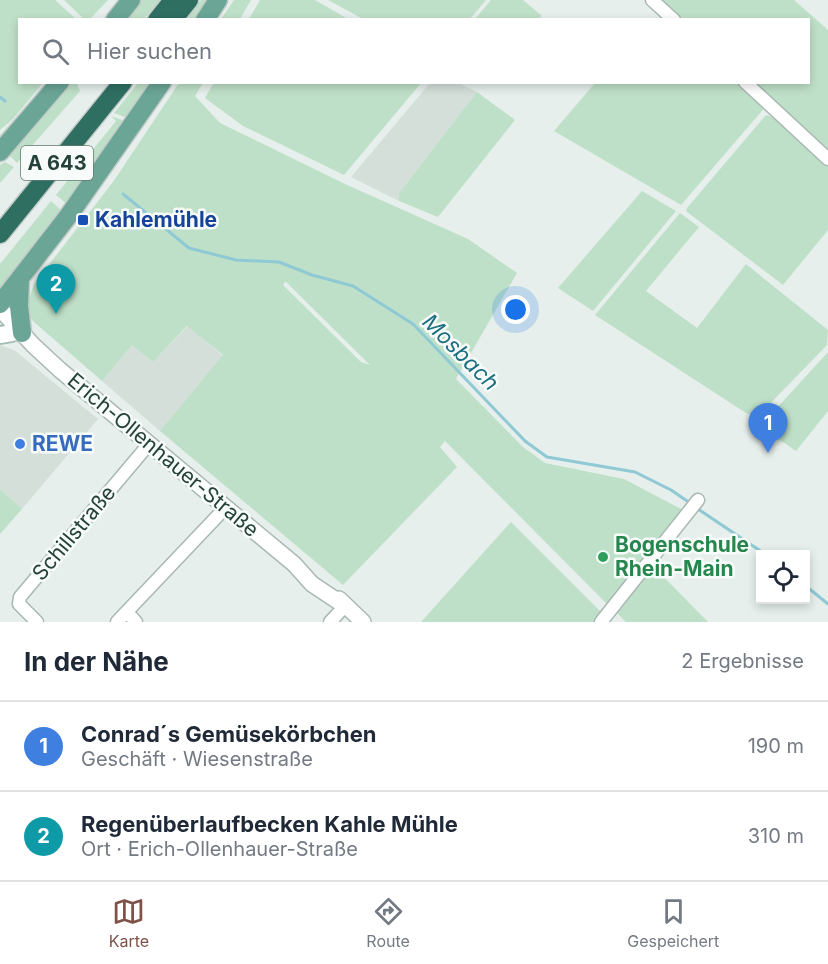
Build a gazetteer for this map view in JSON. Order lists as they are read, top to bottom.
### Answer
{
  "streets": {
    "highway": ["A 643"],
    "street": ["Erich-Ollenhauer-Straße", "Schillstraße"]
  },
  "crossings": [
    ["Erich-Ollenhauer-Straße", "Schillstraße"]
  ],
  "water": ["Mosbach"],
  "places": {
    "transit": ["Kahlemühle"],
    "other": ["REWE", "Bogenschule Rhein-Main"]
  },
  "page": {
    "search": "Hier suchen",
    "pins": ["2", "1"],
    "heading": ["In der Nähe", "2 Ergebnisse"],
    "list": [
      {
        "mark": "1",
        "name": "Conrad´s Gemüsekörbchen",
        "note": "Geschäft · Wiesenstraße",
        "value": "190 m"
      },
      {
        "mark": "2",
        "name": "Regenüberlaufbecken Kahle Mühle",
        "note": "Ort · Erich-Ollenhauer-Straße",
        "value": "310 m"
      }
    ],
    "nav": ["Karte", "Route", "Gespeichert"]
  }
}
